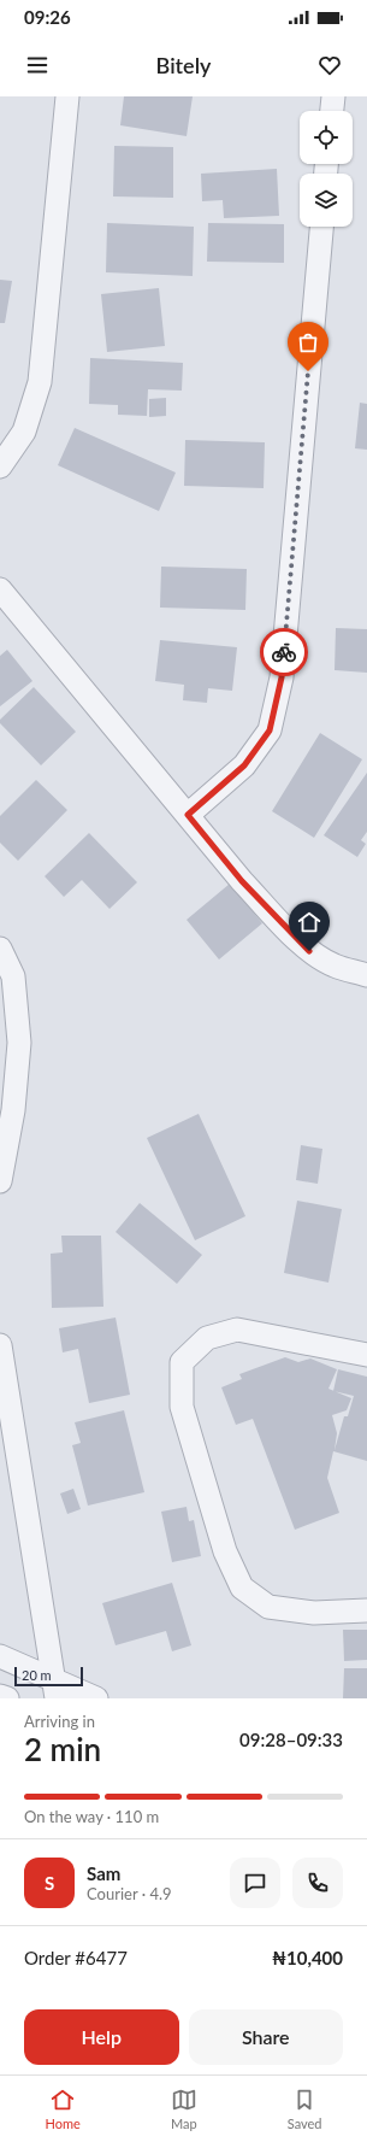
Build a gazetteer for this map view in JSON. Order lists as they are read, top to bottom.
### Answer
{
  "scale_bar": "20 m",
  "page": {
    "status": "09:26",
    "header": "Bitely",
    "scale": "20 m",
    "heading": ["2 min", "Arriving in", "09:28–09:33"],
    "panel": [
      "Sam",
      "Courier · 4.9",
      "Order #6477",
      "₦10,400"
    ],
    "bar": "On the way · 110 m",
    "round": "S",
    "buttons": ["Help", "Share"],
    "tabs": ["Home", "Map", "Saved"]
  }
}
